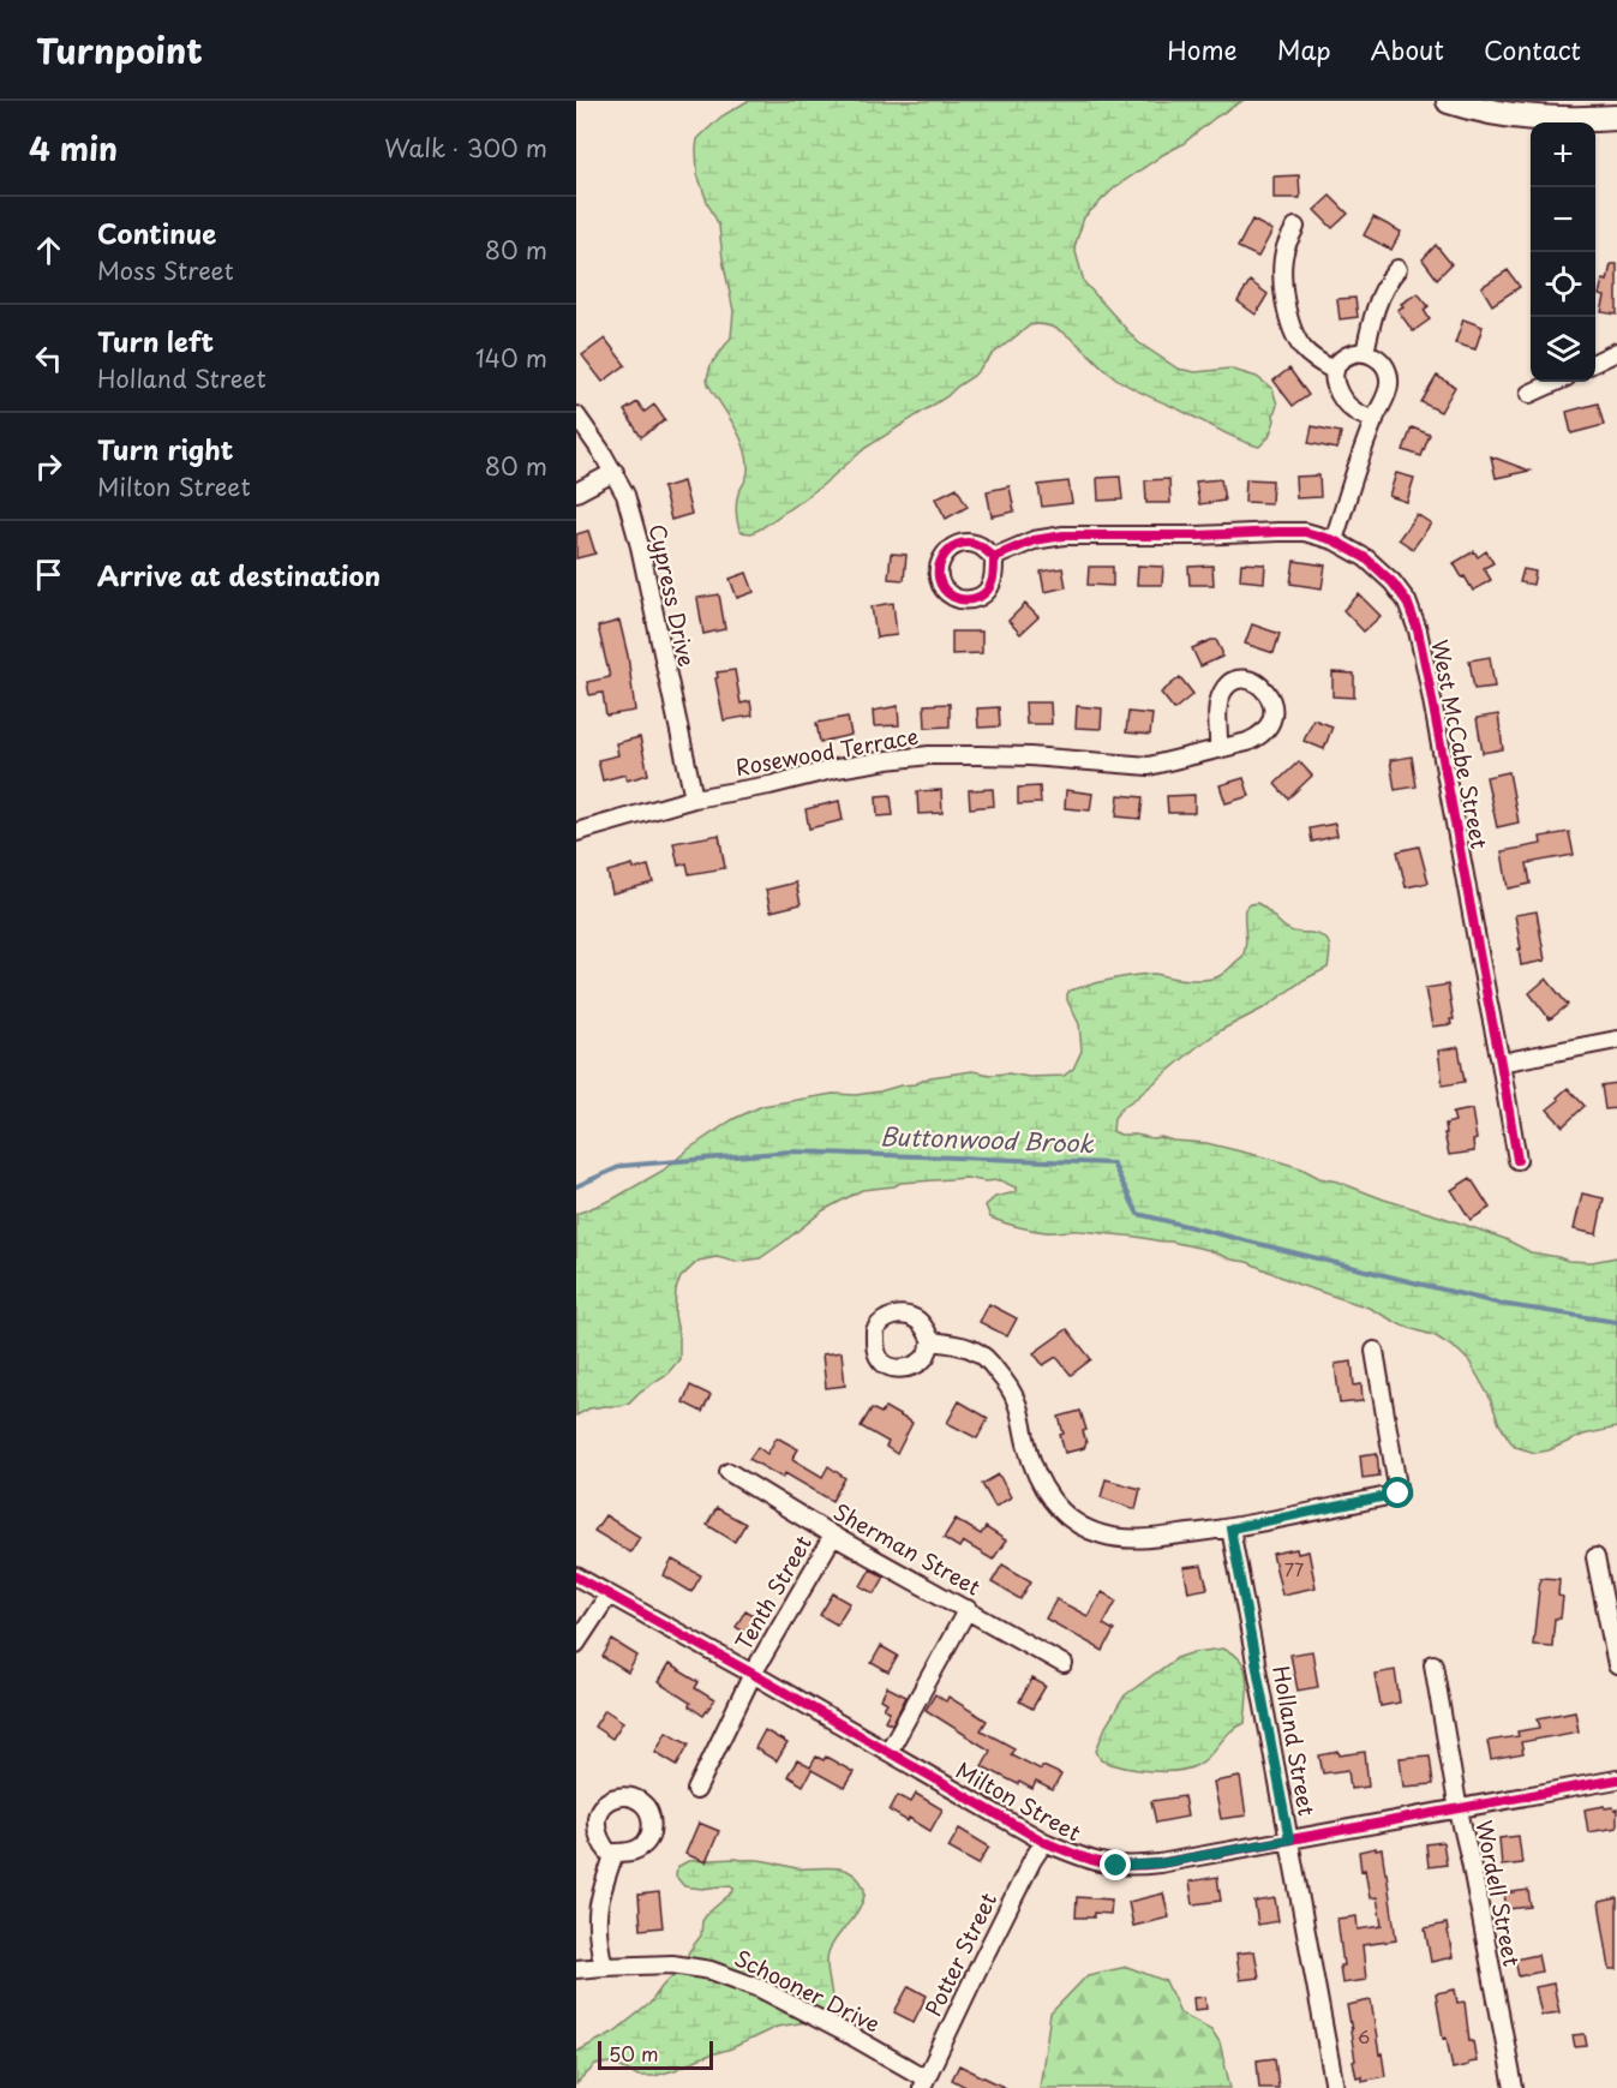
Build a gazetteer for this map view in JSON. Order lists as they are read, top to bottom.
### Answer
{
  "streets": {
    "street": [
      "Cypress Drive",
      "West McCabe Street",
      "Rosewood Terrace",
      "Sherman Street",
      "Tenth Street",
      "Holland Street",
      "Milton Street",
      "Wordell Street",
      "Potter Street",
      "Schooner Drive"
    ]
  },
  "crossings": [
    ["Cypress Drive", "Rosewood Terrace"],
    ["Sherman Street", "Tenth Street"],
    ["Tenth Street", "Milton Street"],
    ["Holland Street", "Milton Street"],
    ["Milton Street", "Wordell Street"],
    ["Milton Street", "Potter Street"],
    ["Potter Street", "Schooner Drive"]
  ],
  "water": ["Buttonwood Brook"],
  "house_numbers": ["77", "6"],
  "scale_bar": "50 m",
  "page": {
    "header": "Turnpoint",
    "nav": [
      "Home",
      "Map",
      "About",
      "Contact"
    ],
    "heading": ["4 min", "Walk · 300 m"],
    "map_buttons": ["+", "−"],
    "list": [
      ["Continue", "Moss Street", "80 m"],
      ["Turn left", "Holland Street", "140 m"],
      ["Turn right", "Milton Street", "80 m"],
      "Arrive at destination"
    ],
    "scale": "50 m"
  }
}
